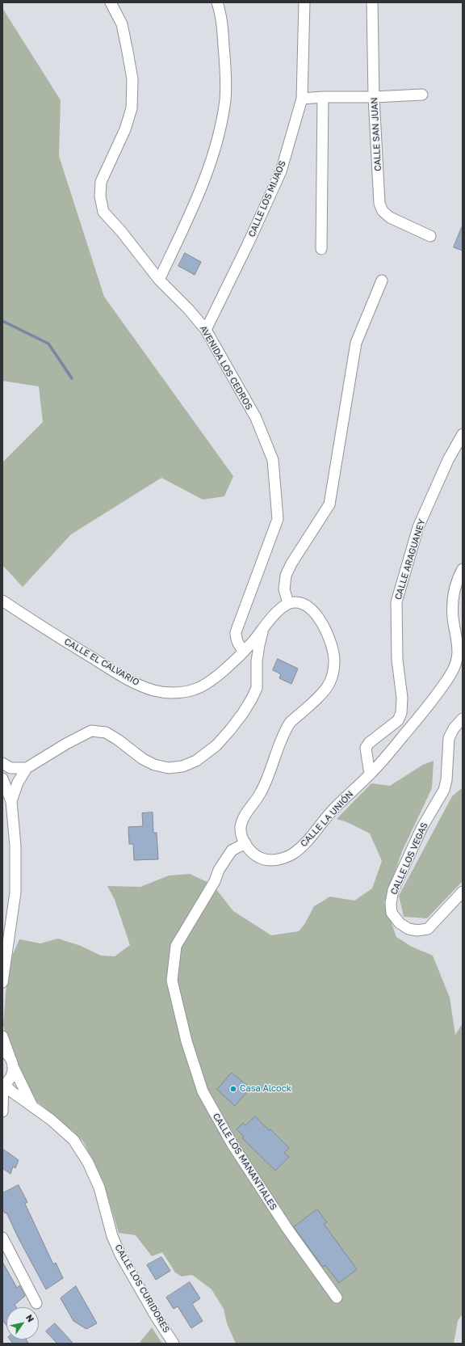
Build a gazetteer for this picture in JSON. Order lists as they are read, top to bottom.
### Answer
{
  "streets": {
    "street": [
      "CALLE SAN JUAN",
      "CALLE LOS MIJAOS",
      "AVENIDA LOS CEDROS",
      "CALLE ARAGUANEY",
      "CALLE EL CALVARIO",
      "CALLE LA UNIÓN",
      "CALLE LOS VEGAS",
      "CALLE LOS MANANTIALES",
      "CALLE LOS CURIDORES"
    ]
  },
  "crossings": [
    ["CALLE LOS MIJAOS", "AVENIDA LOS CEDROS"],
    ["AVENIDA LOS CEDROS", "CALLE EL CALVARIO"],
    ["CALLE ARAGUANEY", "CALLE LA UNIÓN"],
    ["CALLE LA UNIÓN", "CALLE LOS MANANTIALES"]
  ],
  "places": ["Casa Alcock"],
  "north": "top right"
}
